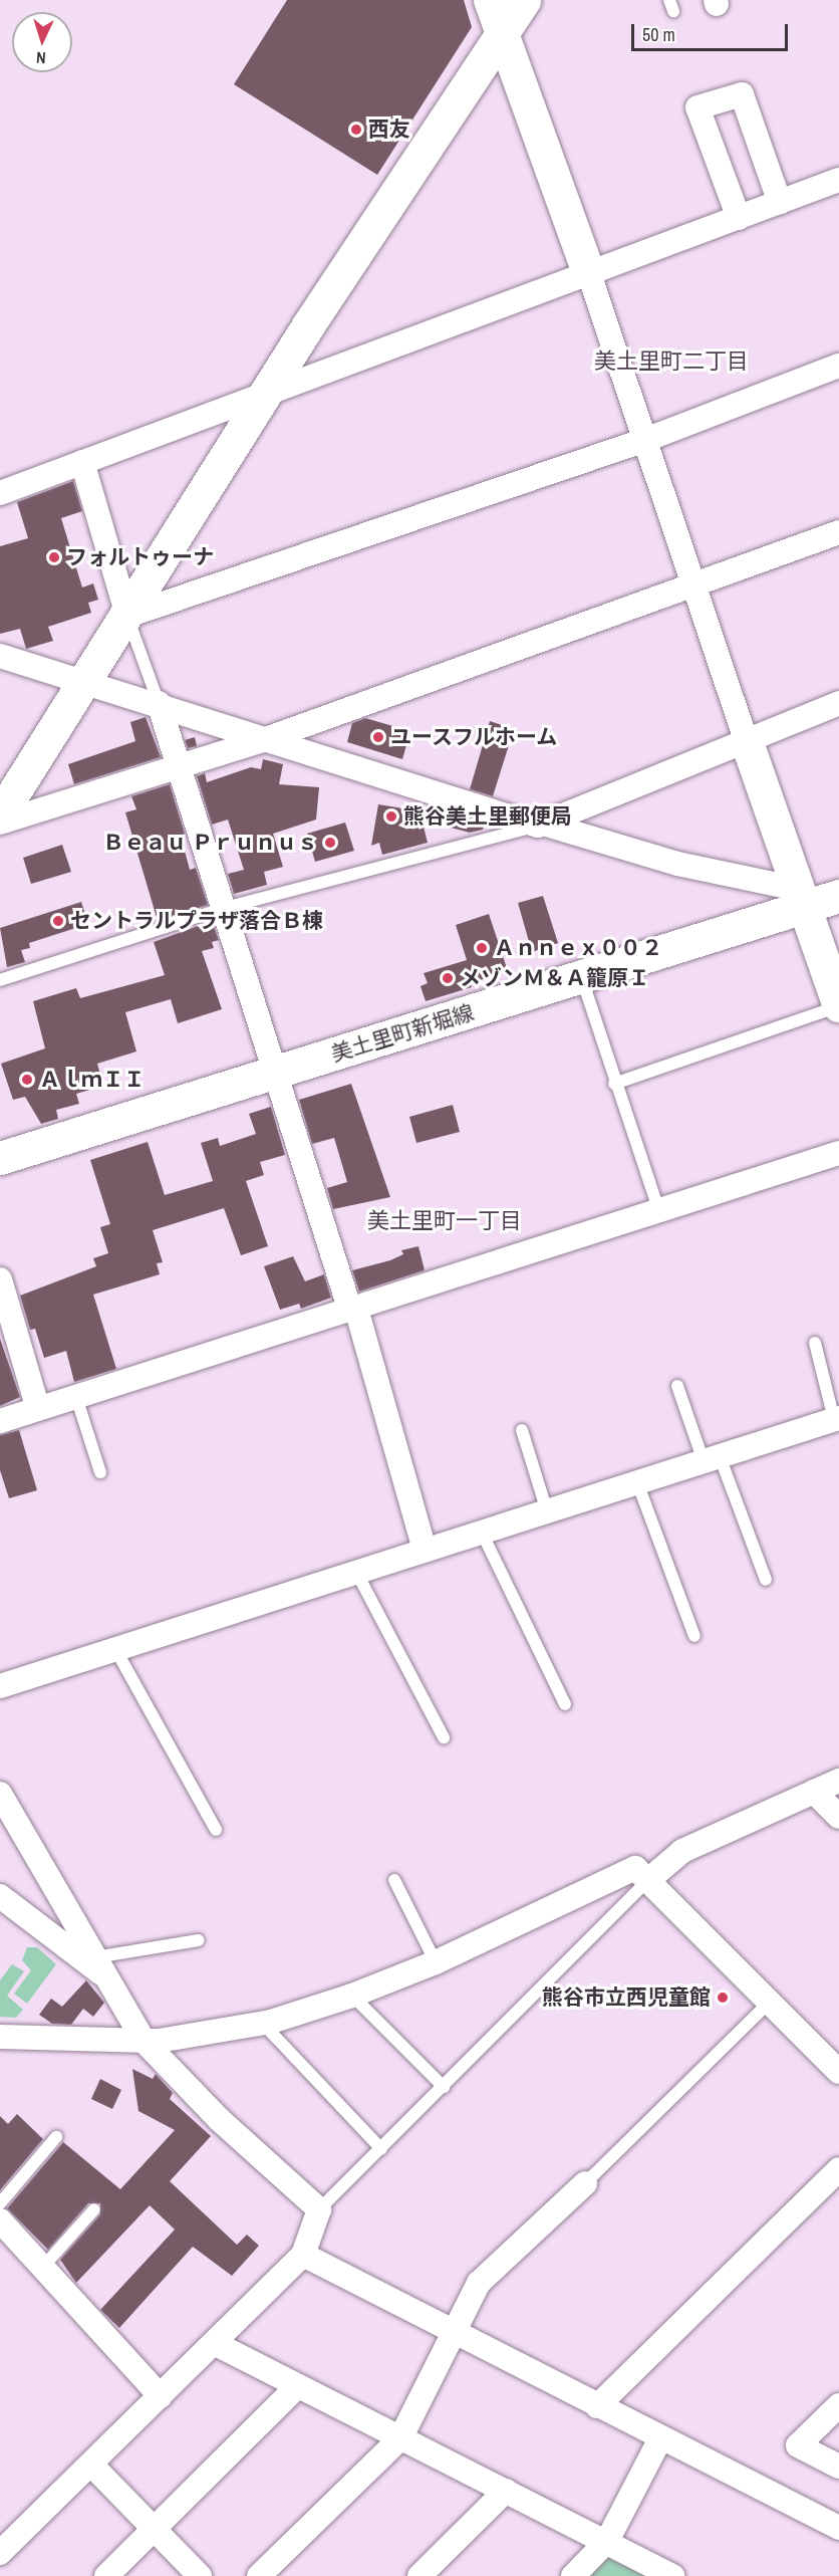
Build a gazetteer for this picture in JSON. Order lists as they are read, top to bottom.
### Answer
{
  "streets": {
    "street": ["美土里町新堀線"]
  },
  "districts": ["美土里町二丁目", "美土里町一丁目"],
  "places": [
    "西友",
    "フォルトゥーナ",
    "ユースフルホーム",
    "熊谷美土里郵便局",
    "Ｂｅａｕ Ｐｒｕｎｕｓ",
    "セントラルプラザ落合Ｂ棟",
    "Ａｎｎｅｘ００２",
    "メゾンＭ＆Ａ籠原Ｉ",
    "ＡｌｍＩＩ",
    "熊谷市立西児童館"
  ],
  "scale_bar": "50 m",
  "north": "bottom"
}
